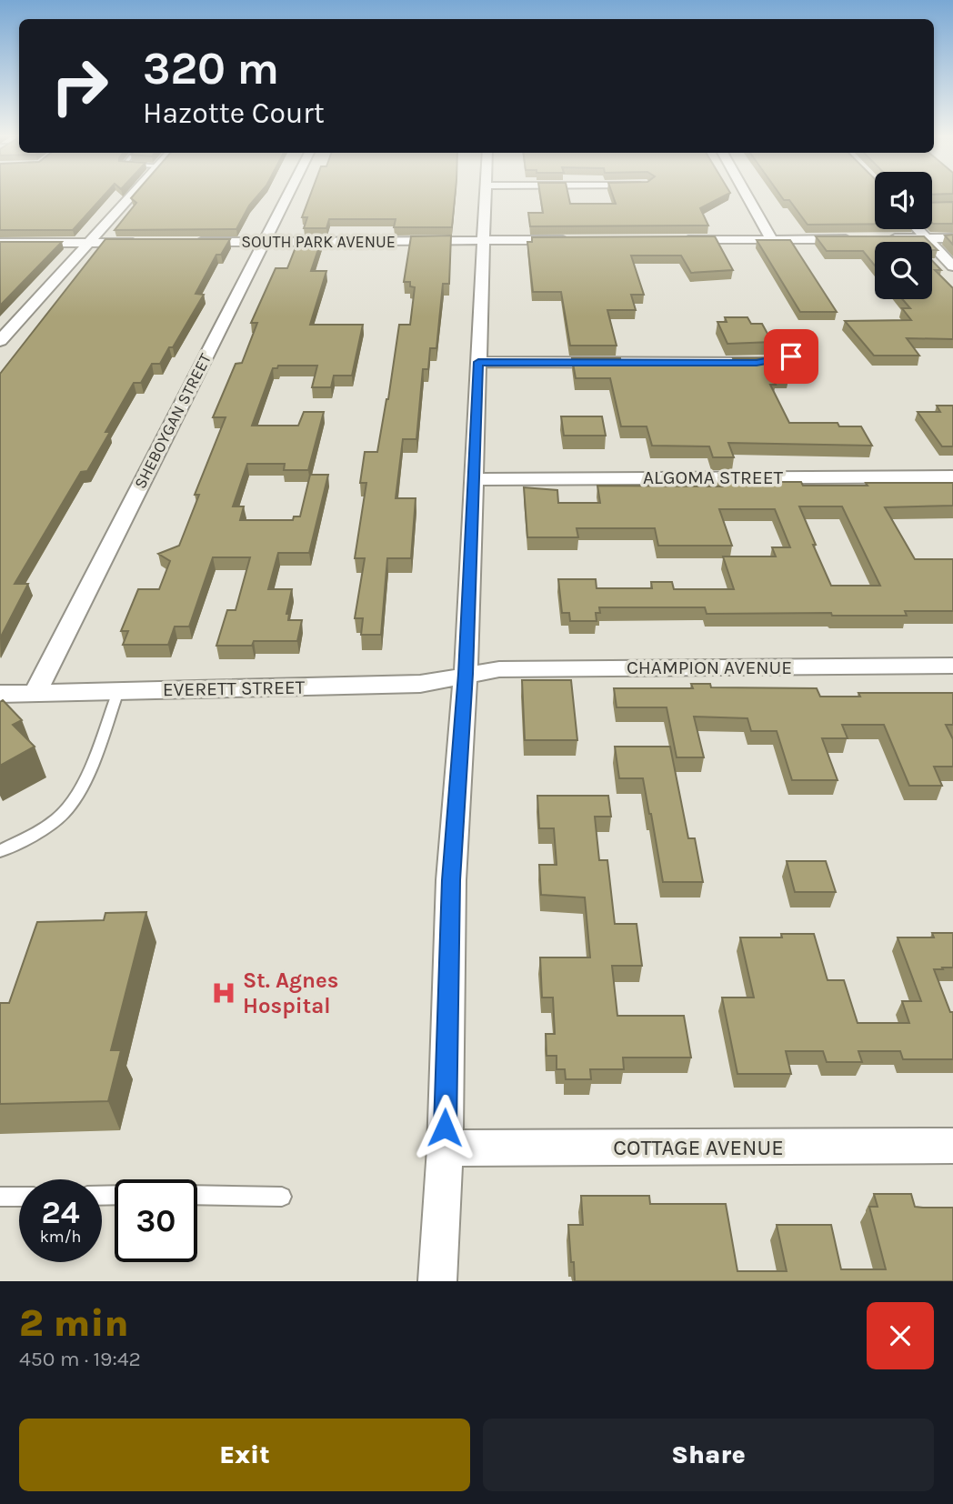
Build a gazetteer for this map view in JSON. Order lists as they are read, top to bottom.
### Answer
{
  "streets": {
    "street": [
      "SOUTH PARK AVENUE",
      "SHEBOYGAN STREET",
      "ALGOMA STREET",
      "CHAMPION AVENUE",
      "EVERETT STREET",
      "COTTAGE AVENUE"
    ]
  },
  "crossings": [
    ["SOUTH PARK AVENUE", "SHEBOYGAN STREET"],
    ["SHEBOYGAN STREET", "EVERETT STREET"],
    ["CHAMPION AVENUE", "EVERETT STREET"]
  ],
  "places": {
    "hospital": ["St. Agnes Hospital"]
  },
  "page": {
    "turn": ["320 m", "Hazotte Court"],
    "speed": "24 km/h",
    "limit": "30",
    "heading": ["2 min", "450 m · 19:42"],
    "buttons": ["Exit", "Share"]
  }
}
